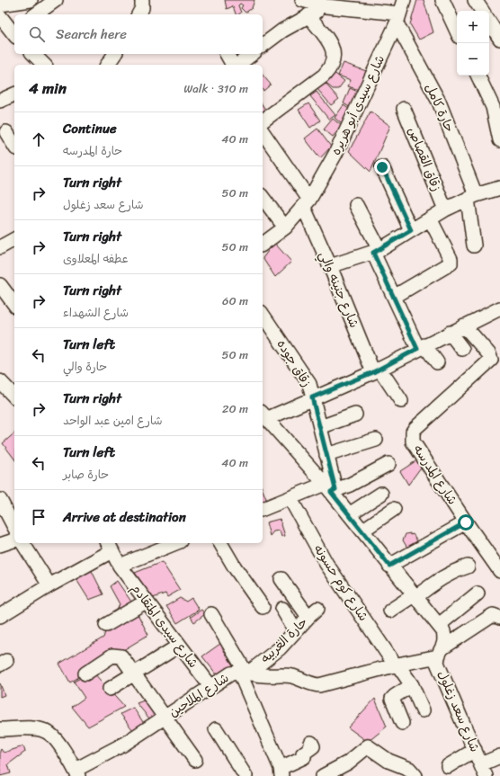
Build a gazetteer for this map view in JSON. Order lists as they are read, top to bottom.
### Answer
{
  "streets": {
    "street": [
      "شارع سيدى أبو هريره",
      "حارة كامل",
      "زقاق القصاص",
      "شارع جنينه والي",
      "زقاق جوده",
      "شارع المدرسه",
      "شارع كوم حسونه",
      "شارع سيدى المتقادم",
      "حارة الغربيه",
      "شارع الملاحين",
      "شارع سعد زغلول"
    ]
  },
  "crossings": [
    ["شارع سيدى أبو هريره", "حارة كامل"],
    ["شارع سيدى أبو هريره", "شارع جنينه والي"],
    ["زقاق جوده", "شارع سعد زغلول"],
    ["شارع سيدى المتقادم", "شارع الملاحين"],
    ["حارة الغربيه", "شارع الملاحين"]
  ],
  "page": {
    "map_buttons": ["+", "−"],
    "search": "Search here",
    "heading": ["4 min", "Walk · 310 m"],
    "list": [
      ["Continue", "حارة المدرسه", "40 m"],
      ["Turn right", "شارع سعد زغلول", "50 m"],
      ["Turn right", "عطفه المعلاوى", "50 m"],
      ["Turn right", "شارع الشهداء", "60 m"],
      ["Turn left", "حارة والي", "50 m"],
      ["Turn right", "شارع امين عبد الواحد", "20 m"],
      ["Turn left", "حارة صابر", "40 m"],
      "Arrive at destination"
    ]
  }
}
